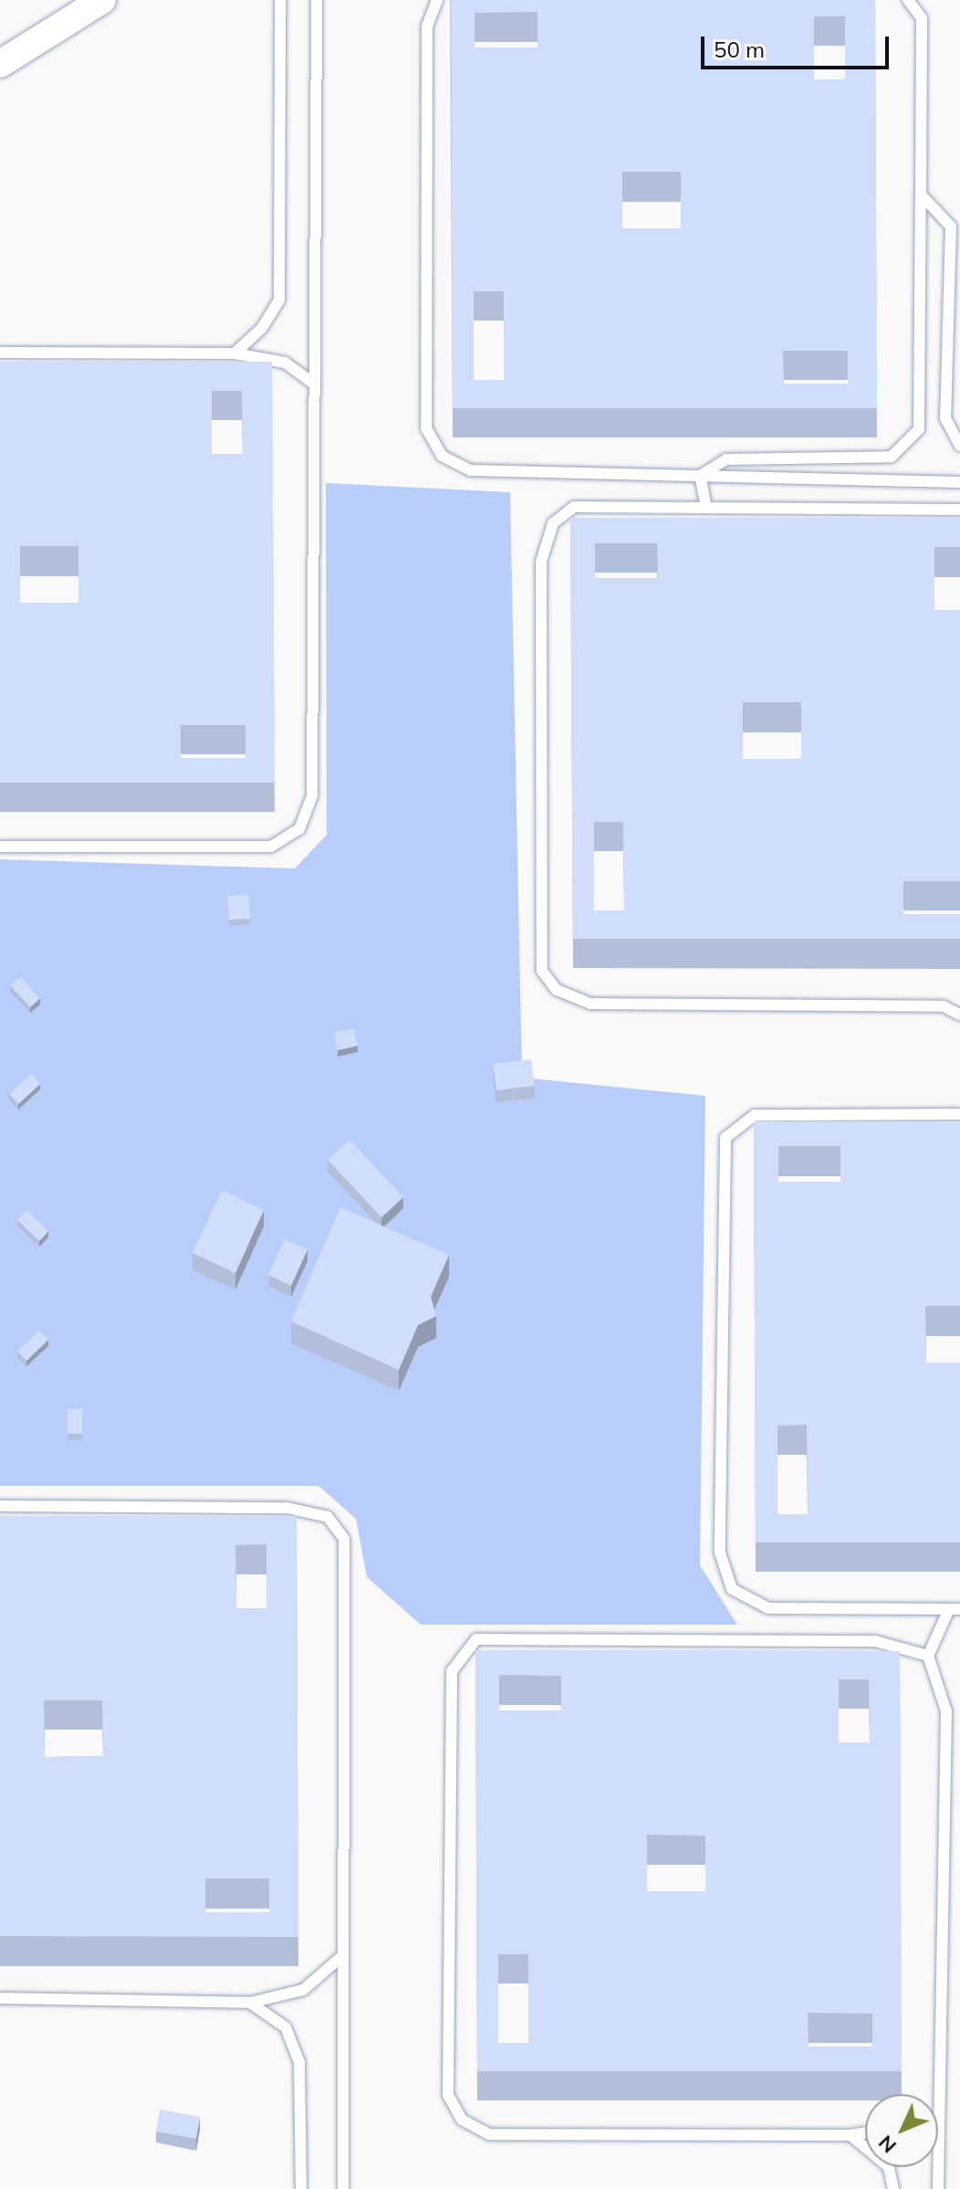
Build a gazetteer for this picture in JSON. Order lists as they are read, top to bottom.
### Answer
{
  "scale_bar": "50 m",
  "north": "bottom left"
}
